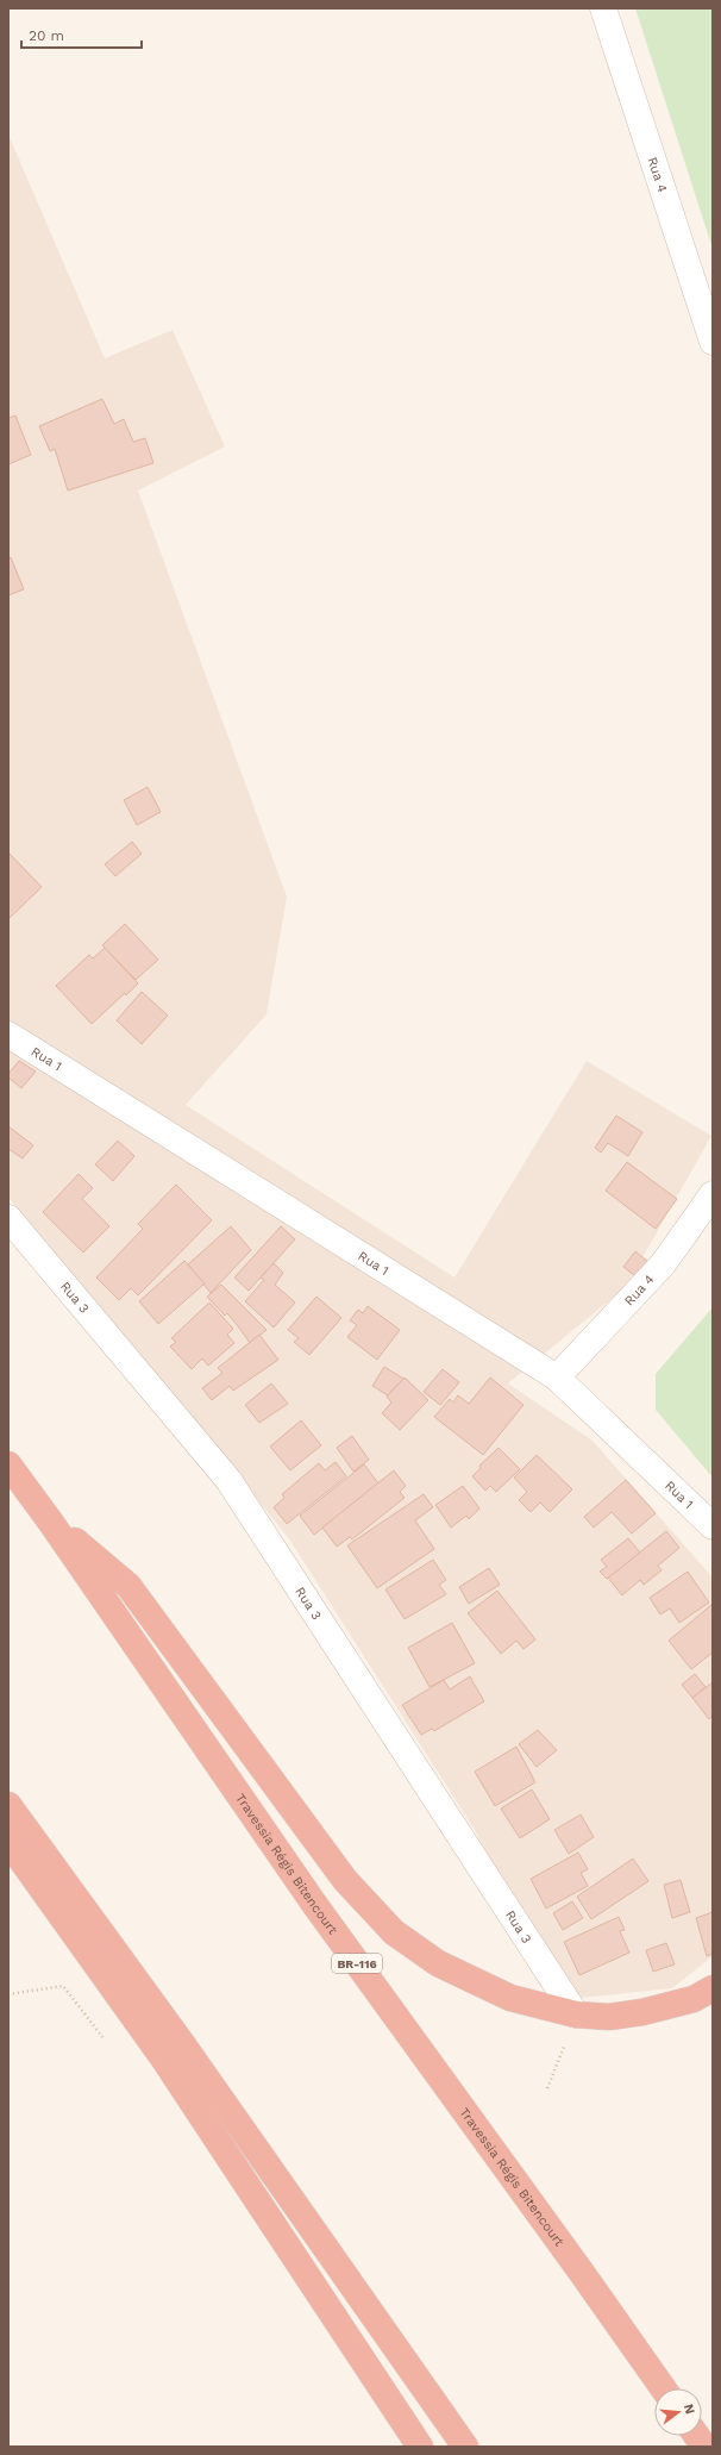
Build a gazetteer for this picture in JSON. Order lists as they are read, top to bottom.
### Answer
{
  "streets": {
    "highway": ["Travessia Régis Bitencourt", "BR-116"],
    "street": ["Rua 4", "Rua 1", "Rua 3"]
  },
  "crossings": [
    ["Rua 4", "Rua 1"]
  ],
  "scale_bar": "20 m",
  "north": "right"
}
